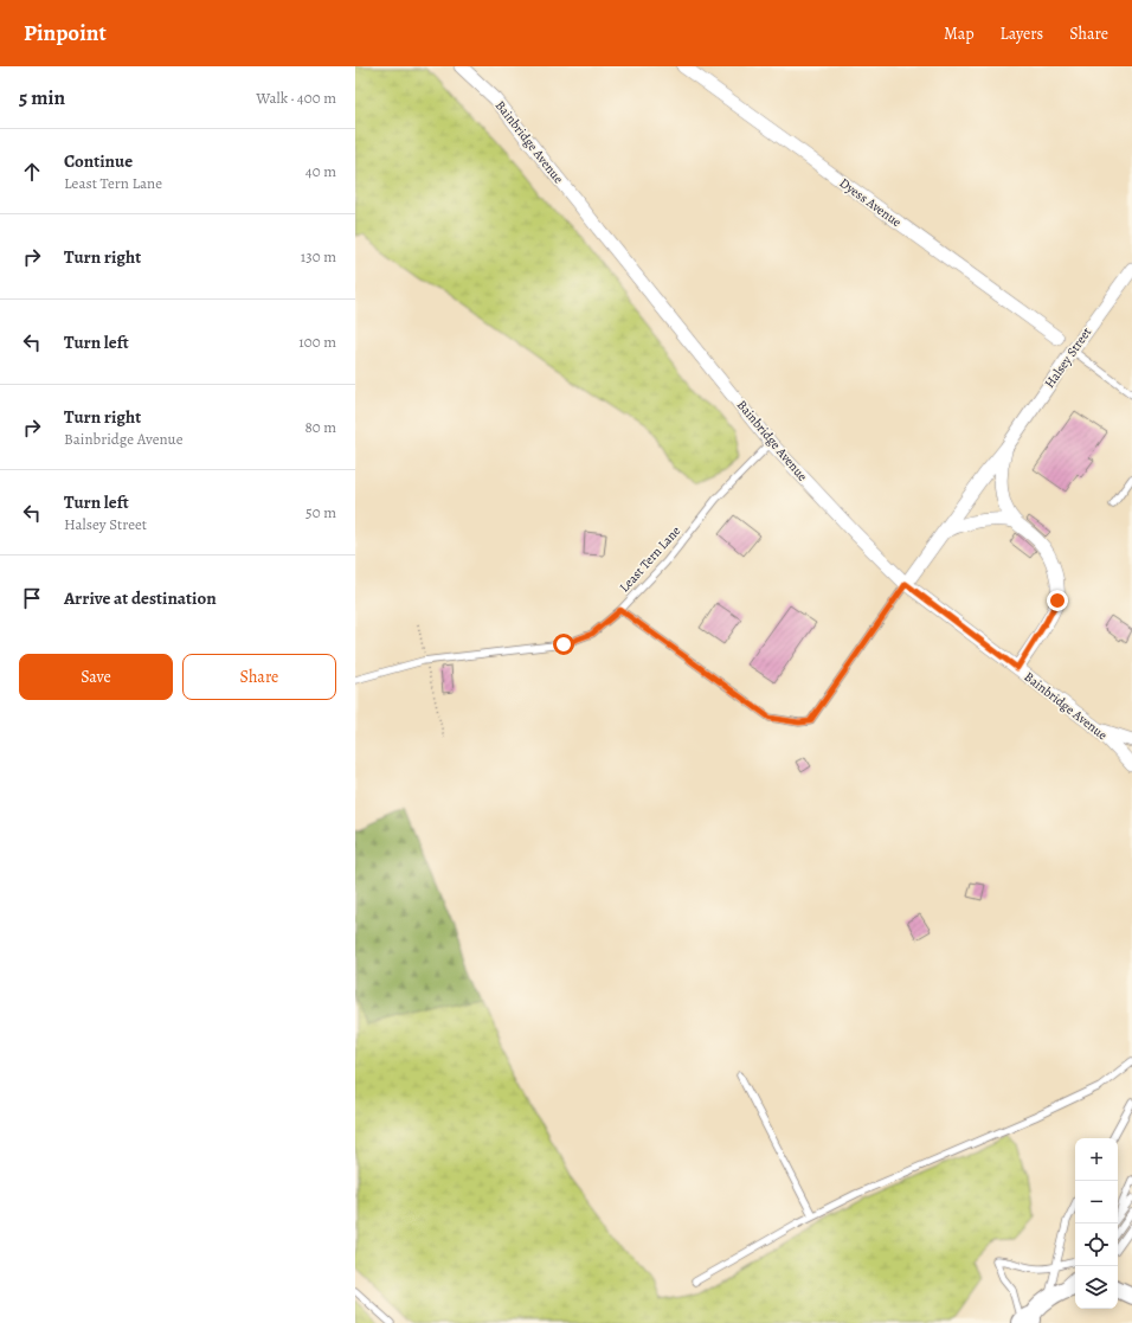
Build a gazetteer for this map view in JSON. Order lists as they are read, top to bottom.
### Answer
{
  "streets": {
    "street": ["Bainbridge Avenue", "Dyess Avenue", "Halsey Street"],
    "lane": ["Least Tern Lane"]
  },
  "crossings": [
    ["Bainbridge Avenue", "Halsey Street"],
    ["Bainbridge Avenue", "Least Tern Lane"]
  ],
  "page": {
    "header": "Pinpoint",
    "nav": ["Map", "Layers", "Share"],
    "heading": ["5 min", "Walk · 400 m"],
    "list": [
      ["Continue", "Least Tern Lane", "40 m"],
      ["Turn right", "130 m"],
      ["Turn left", "100 m"],
      ["Turn right", "Bainbridge Avenue", "80 m"],
      ["Turn left", "Halsey Street", "50 m"],
      "Arrive at destination"
    ],
    "buttons": ["Save", "Share"],
    "map_buttons": ["+", "−"]
  }
}
